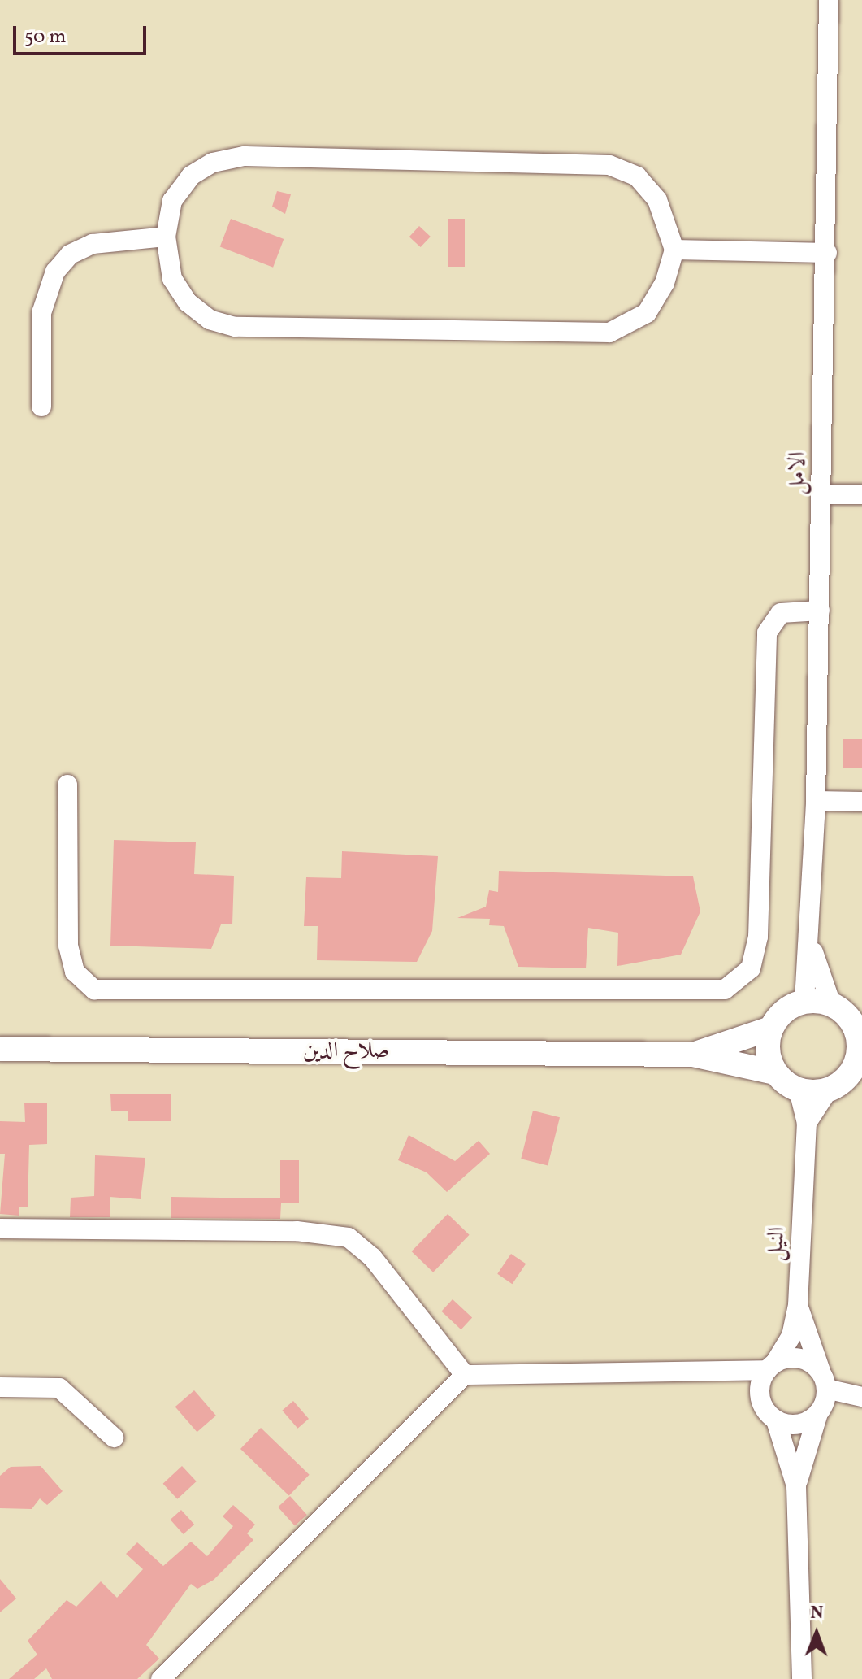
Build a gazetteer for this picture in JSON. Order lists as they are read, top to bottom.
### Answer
{
  "streets": {
    "main road": ["صلاح الدين"],
    "street": ["الامل", "النيل"]
  },
  "crossings": [
    ["الامل", "صلاح الدين"],
    ["الامل", "النيل"],
    ["صلاح الدين", "النيل"]
  ],
  "scale_bar": "50 m",
  "north": "top"
}
